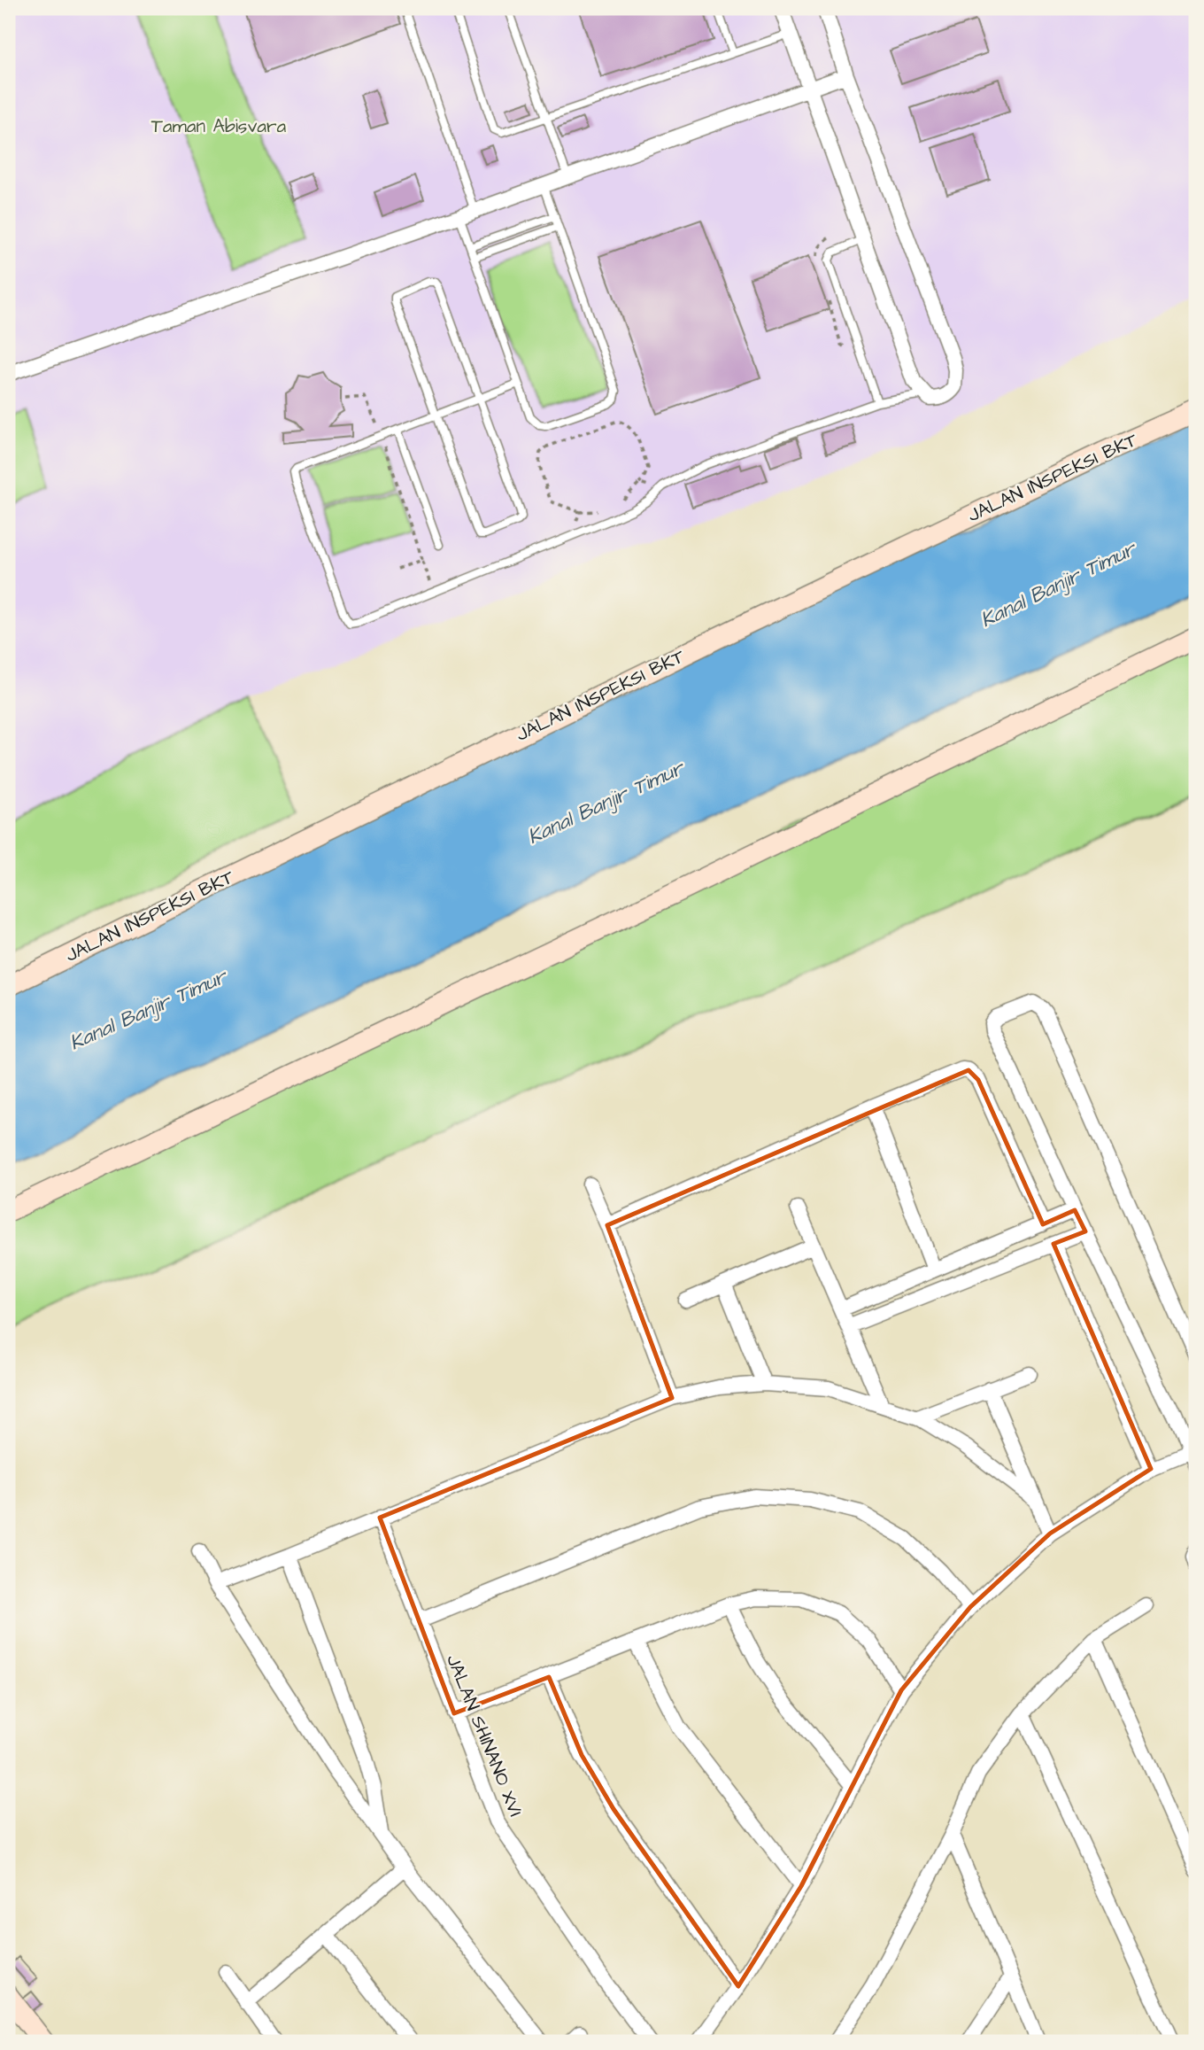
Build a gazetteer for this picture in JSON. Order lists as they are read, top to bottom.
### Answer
{
  "streets": {
    "street": ["JALAN INSPEKSI BKT", "JALAN SHINANO XVI"]
  },
  "water": ["Kanal Banjir Timur"],
  "parks": ["Taman Abisvara"]
}
